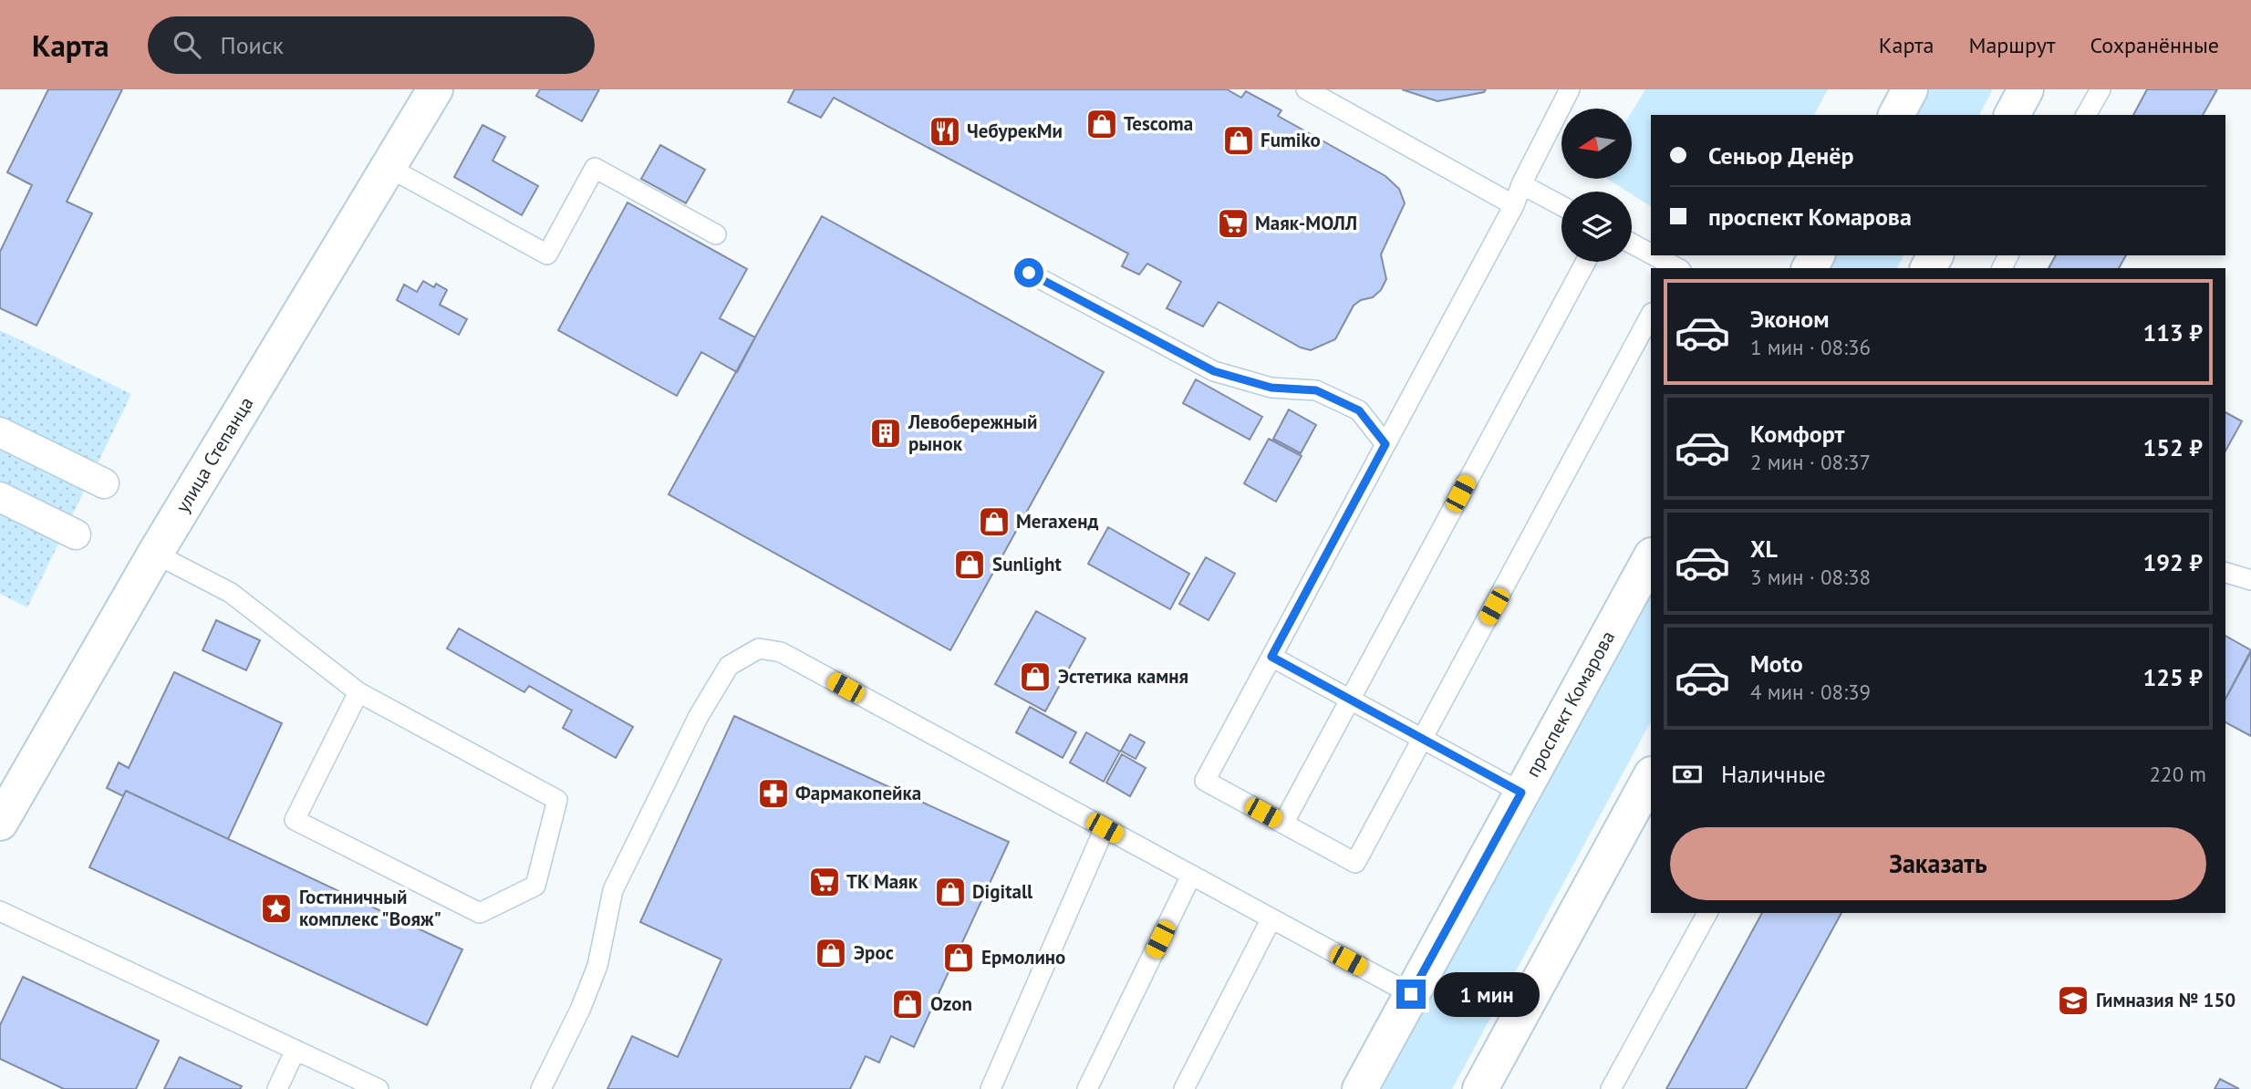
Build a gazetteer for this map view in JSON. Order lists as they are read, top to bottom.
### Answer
{
  "streets": {
    "main road": ["улица Степанца", "проспект Комарова"]
  },
  "places": {
    "shop": [
      "Tescoma",
      "Fumiko",
      "Мегахенд",
      "Sunlight",
      "Эстетика камня",
      "Digitall",
      "Эрос",
      "Ермолино",
      "Ozon"
    ],
    "restaurant": ["ЧебурекМи"],
    "supermarket": ["Маяк-МОЛЛ", "ТК Маяк"],
    "building": ["Левобережный рынок"],
    "pharmacy": ["Фармакопейка"],
    "place": ["Гостиничный комплекс \"Вояж\""],
    "school or university": ["Гимназия № 150"]
  },
  "north": "left",
  "page": {
    "header": "Карта",
    "search": "Поиск",
    "nav": ["Карта", "Маршрут", "Сохранённые"],
    "banner": ["Сеньор Денёр", "проспект Комарова"],
    "list": [
      {
        "name": "Эконом",
        "note": "1 мин · 08:36",
        "value": "113 ₽"
      },
      {
        "name": "Комфорт",
        "note": "2 мин · 08:37",
        "value": "152 ₽"
      },
      {
        "name": "XL",
        "note": "3 мин · 08:38",
        "value": "192 ₽"
      },
      {
        "name": "Moto",
        "note": "4 мин · 08:39",
        "value": "125 ₽"
      }
    ],
    "pay": ["Наличные", "220 m"],
    "buttons": "Заказать",
    "bubble": "1 мин"
  }
}
